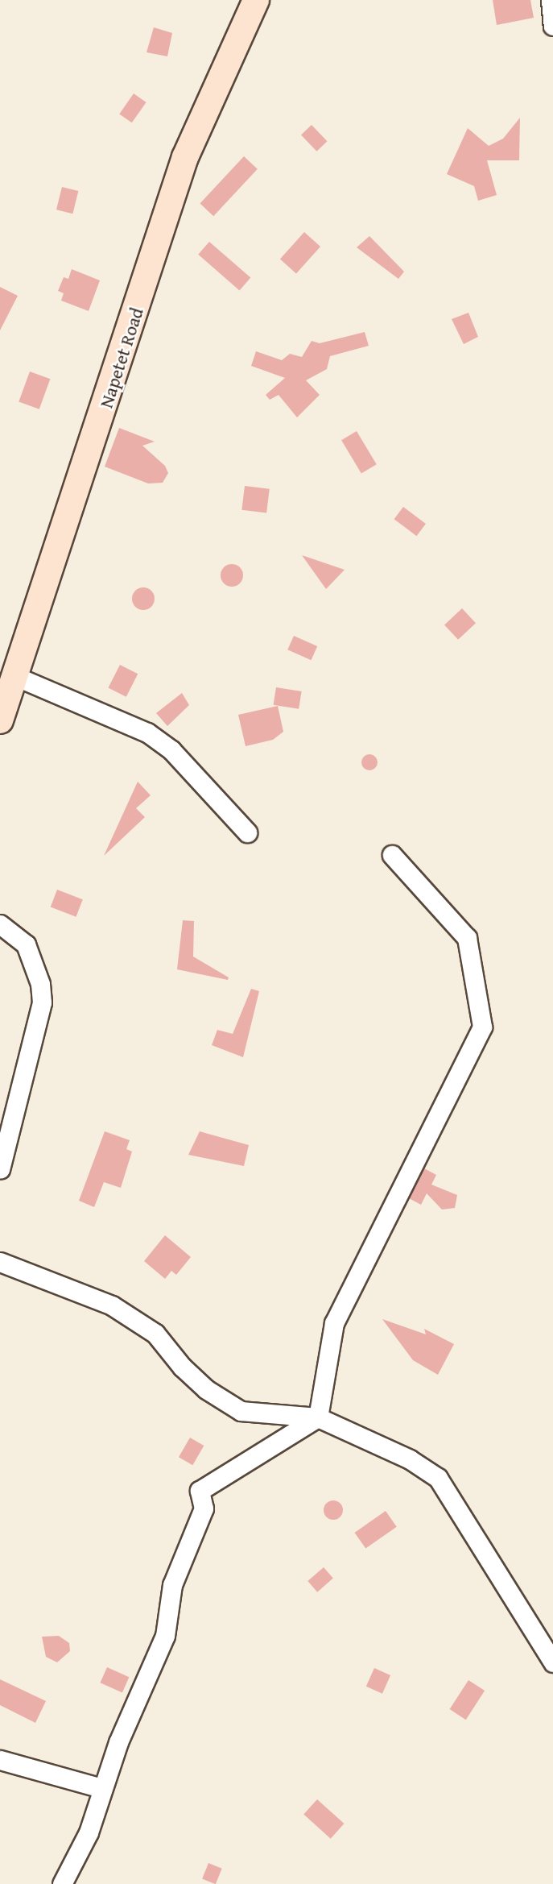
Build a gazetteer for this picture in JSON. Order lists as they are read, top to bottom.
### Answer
{
  "streets": {
    "main road": ["Napetet Road"]
  }
}
